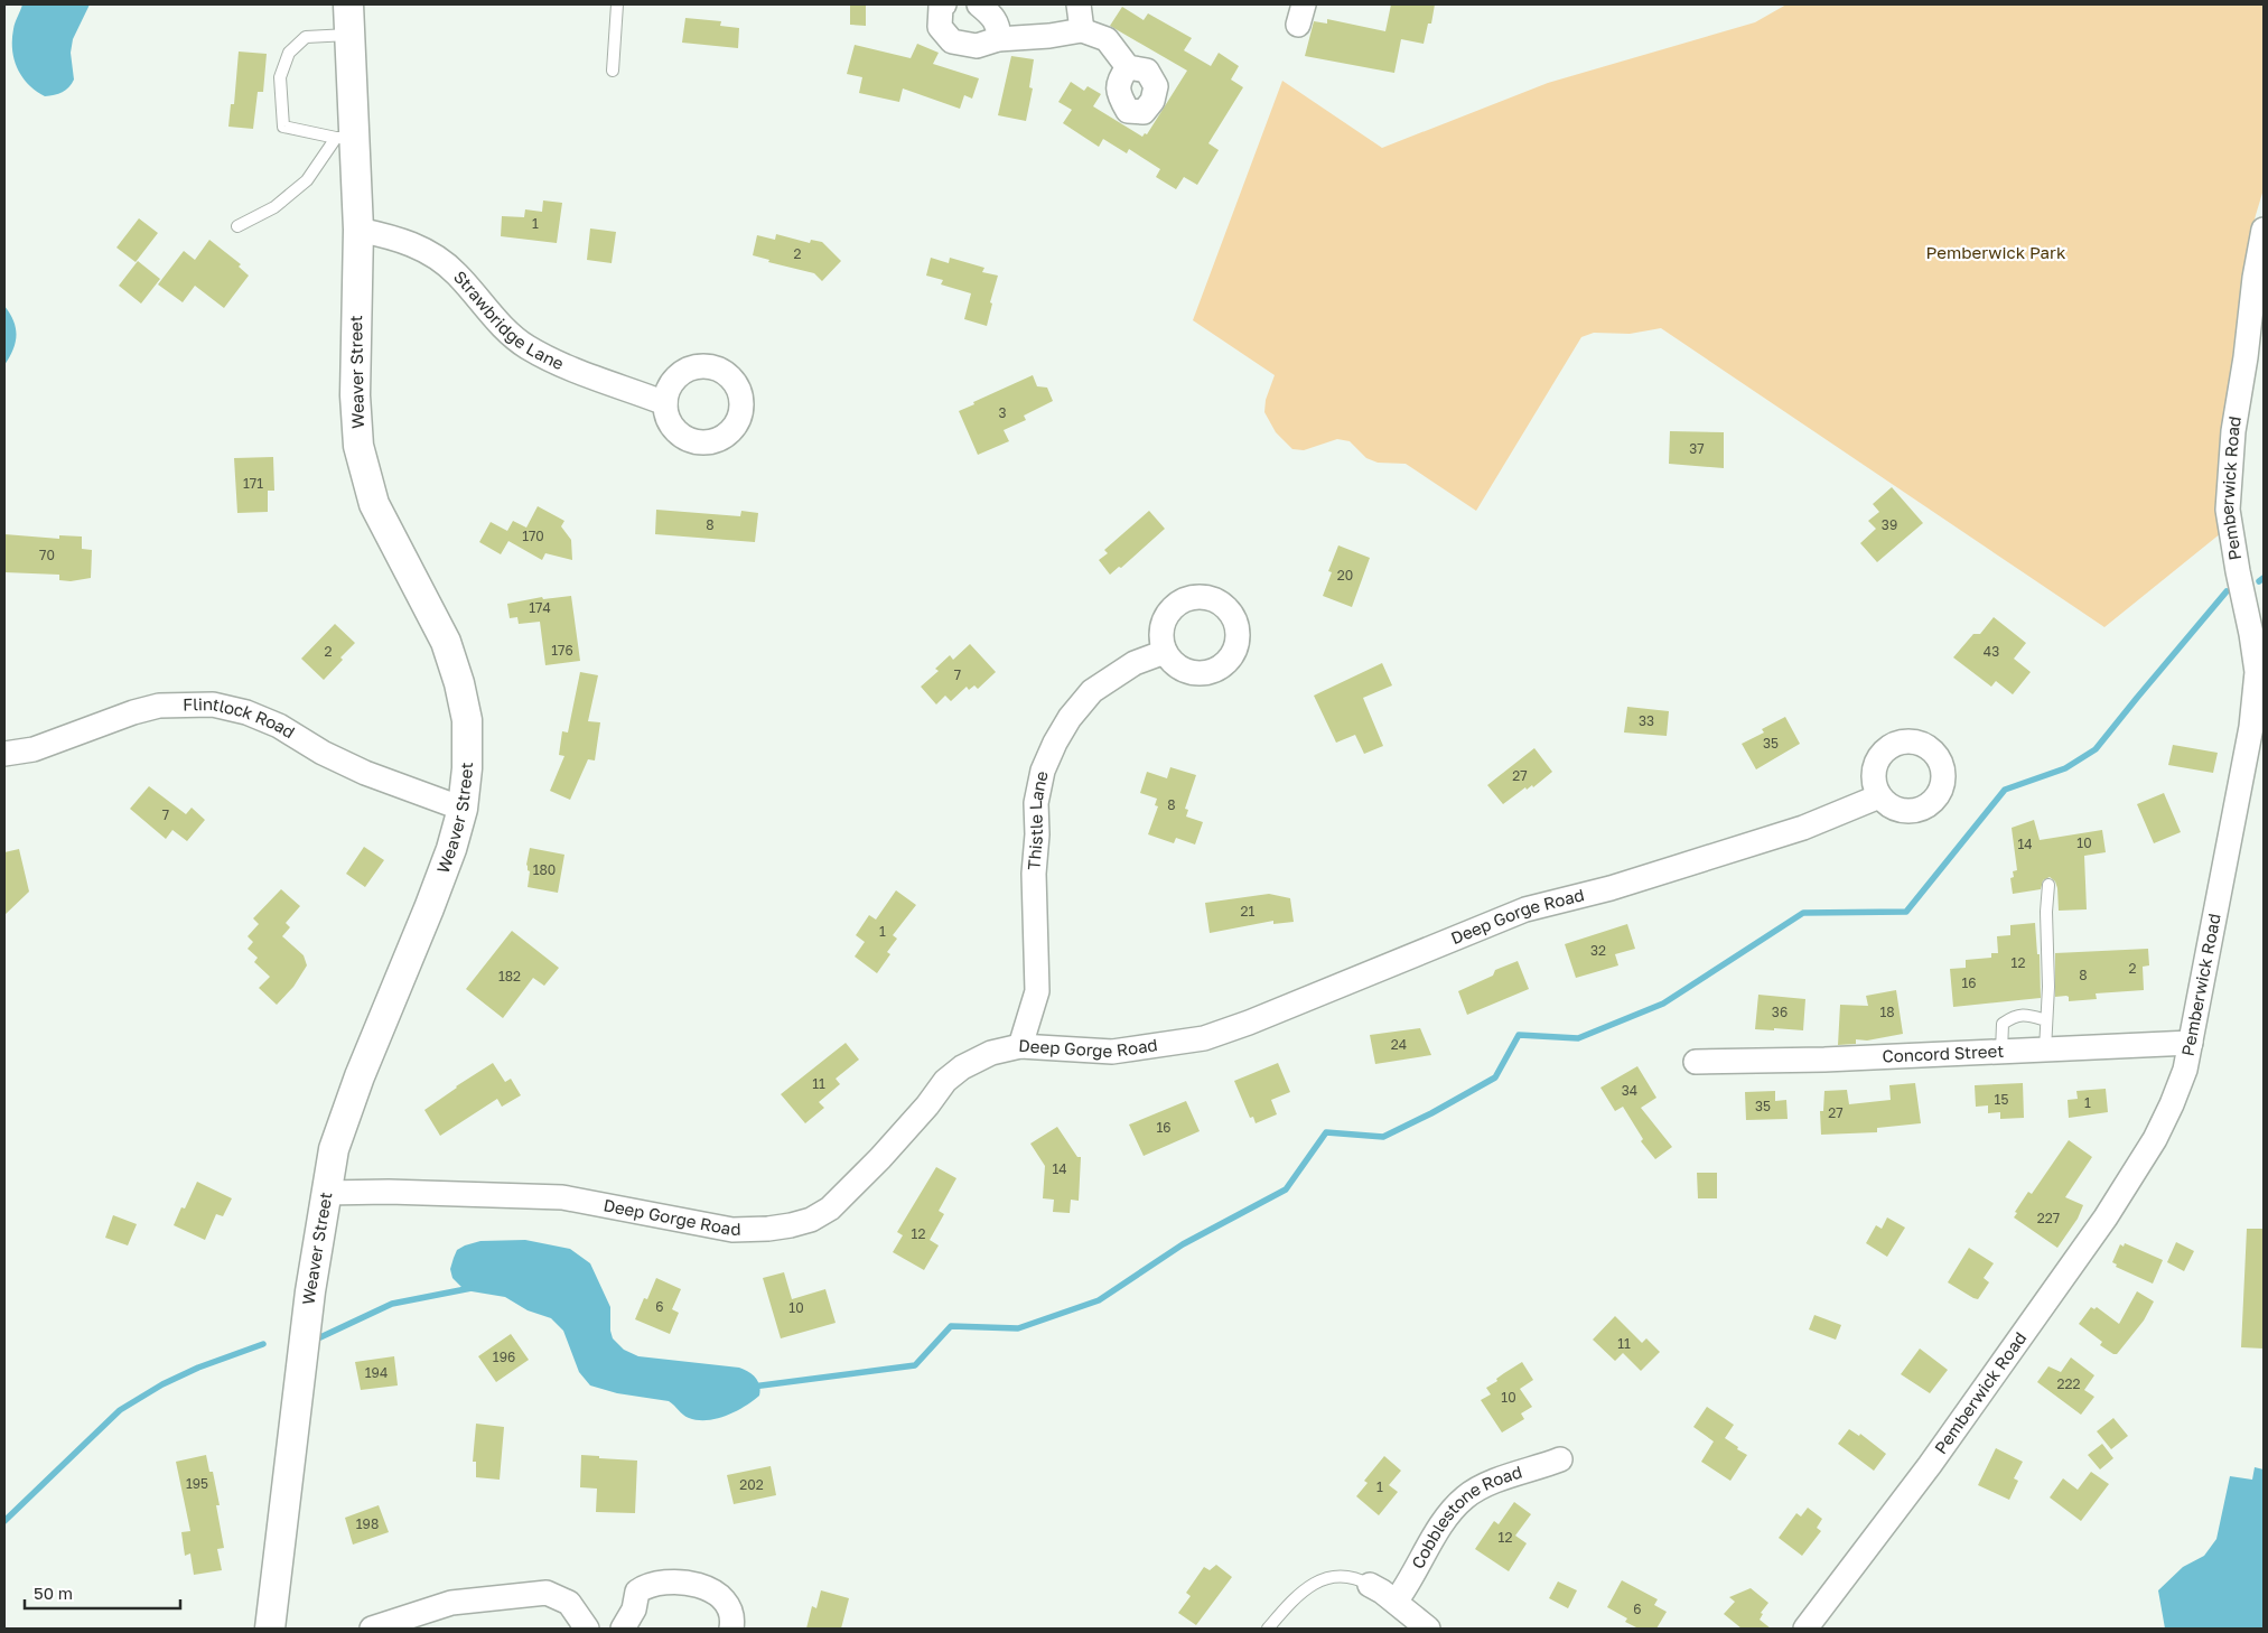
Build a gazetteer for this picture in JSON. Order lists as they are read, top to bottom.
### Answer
{
  "streets": {
    "street": [
      "Strawbridge Lane",
      "Weaver Street",
      "Pemberwick Road",
      "Flintlock Road",
      "Thistle Lane",
      "Deep Gorge Road",
      "Concord Street",
      "Cobblestone Road"
    ]
  },
  "crossings": [
    ["Strawbridge Lane", "Weaver Street"],
    ["Weaver Street", "Flintlock Road"],
    ["Weaver Street", "Deep Gorge Road"],
    ["Pemberwick Road", "Concord Street"],
    ["Thistle Lane", "Deep Gorge Road"]
  ],
  "parks": ["Pemberwick Park"],
  "house_numbers": [
    "1",
    "2",
    "3",
    "37",
    "171",
    "8",
    "39",
    "170",
    "70",
    "20",
    "174",
    "176",
    "2",
    "43",
    "7",
    "33",
    "35",
    "27",
    "8",
    "7",
    "10",
    "14",
    "180",
    "21",
    "1",
    "32",
    "12",
    "2",
    "8",
    "182",
    "16",
    "36",
    "18",
    "24",
    "11",
    "34",
    "15",
    "1",
    "35",
    "27",
    "16",
    "14",
    "227",
    "12",
    "6",
    "10",
    "11",
    "196",
    "194",
    "222",
    "10",
    "195",
    "202",
    "1",
    "198",
    "12",
    "6"
  ],
  "scale_bar": "50 m"
}
